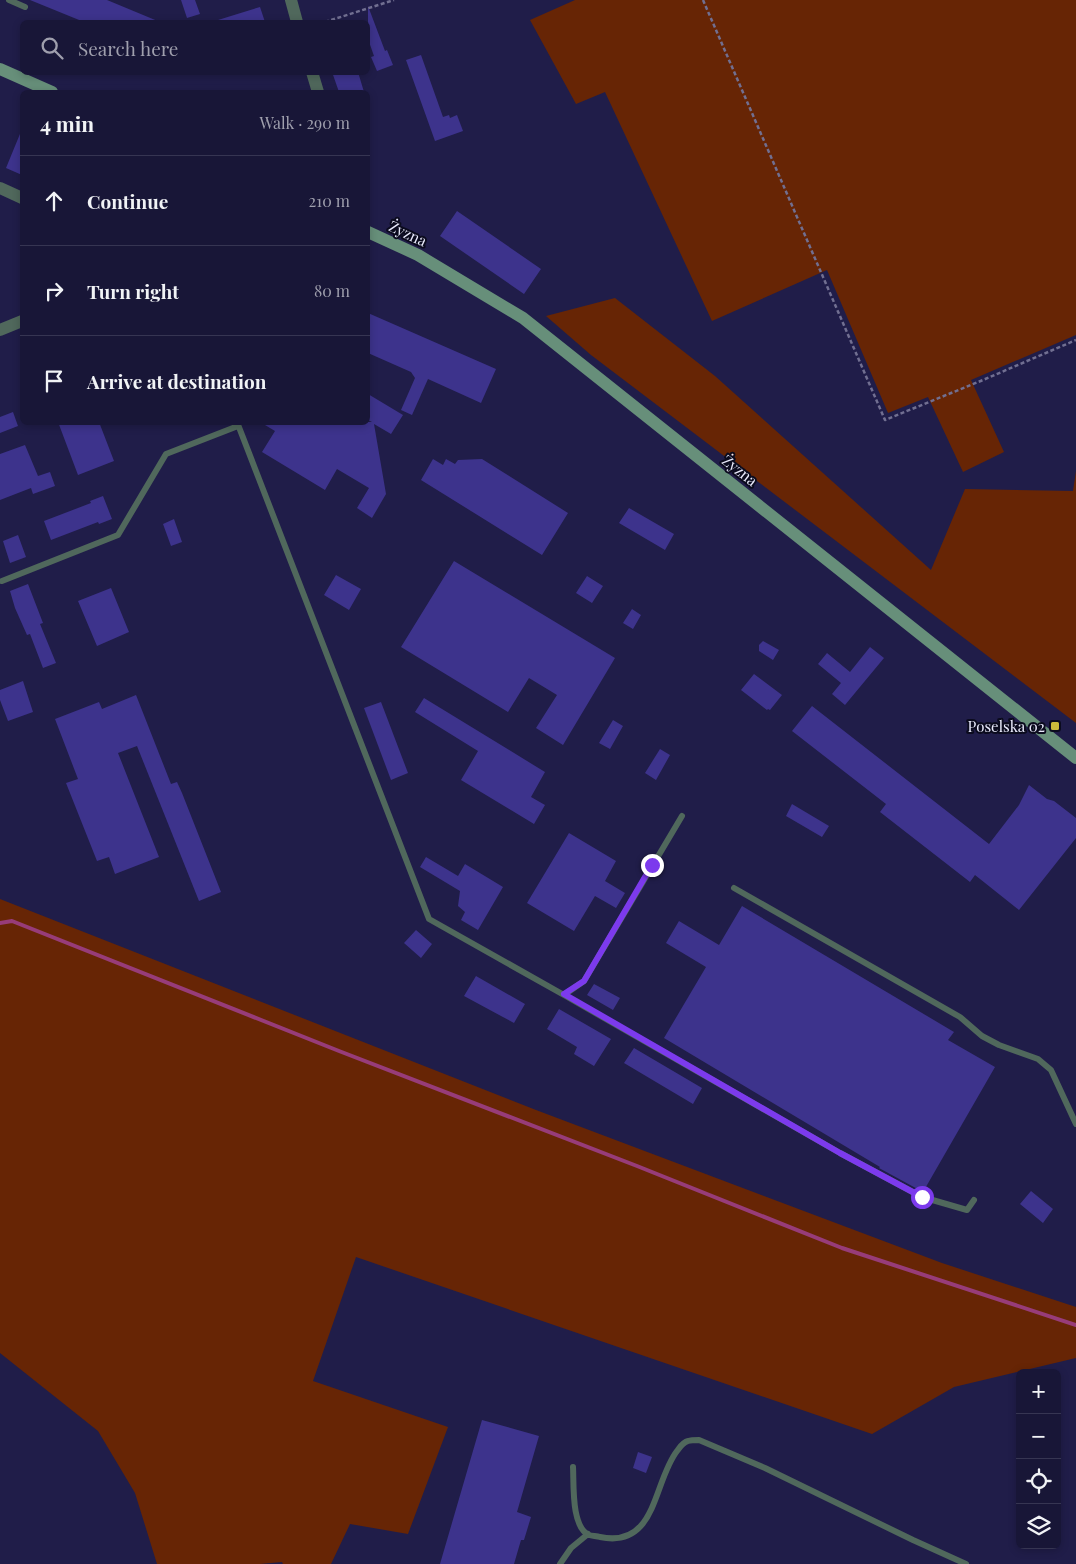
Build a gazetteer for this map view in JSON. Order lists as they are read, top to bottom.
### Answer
{
  "streets": {
    "street": ["Żyzna"]
  },
  "places": {
    "transit": ["Poselska 02"]
  },
  "page": {
    "search": "Search here",
    "heading": ["4 min", "Walk · 290 m"],
    "list": [
      ["Continue", "210 m"],
      ["Turn right", "80 m"],
      "Arrive at destination"
    ],
    "map_buttons": ["+", "−"]
  }
}
